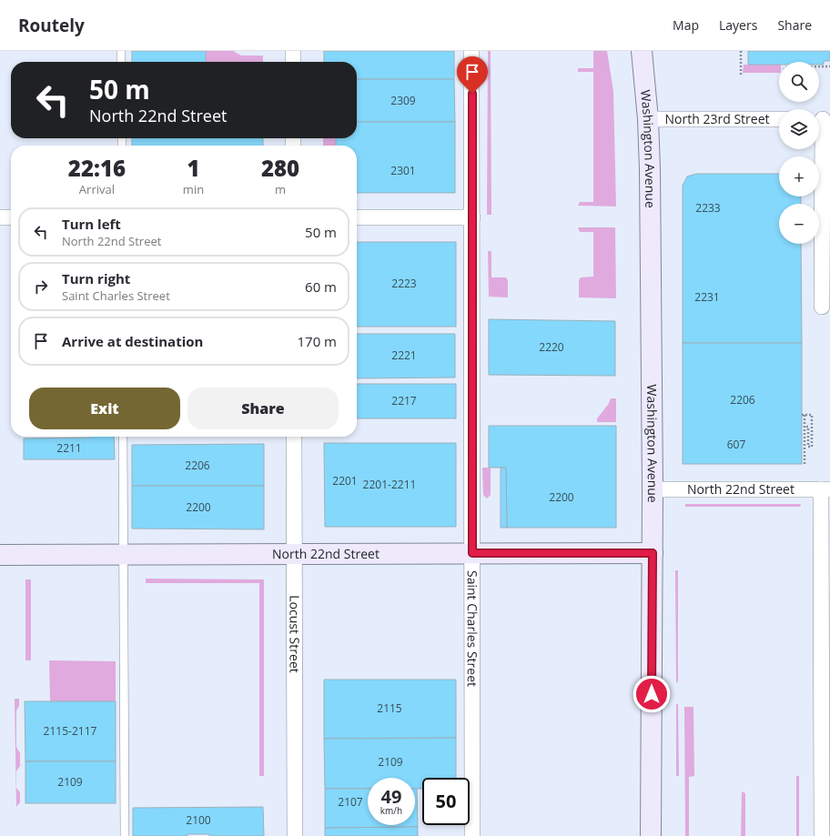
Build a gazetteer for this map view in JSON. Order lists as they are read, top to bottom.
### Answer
{
  "streets": {
    "main road": ["Washington Avenue", "North 22nd Street"],
    "street": ["North 23rd Street", "Saint Charles Street", "Locust Street"]
  },
  "crossings": [
    ["North 23rd Street", "Washington Avenue"],
    ["Washington Avenue", "North 22nd Street"],
    ["North 22nd Street", "Saint Charles Street"],
    ["North 22nd Street", "Locust Street"]
  ],
  "house_numbers": [
    "2309",
    "2301",
    "2233",
    "2223",
    "2231",
    "2220",
    "2221",
    "2206",
    "2217",
    "607",
    "2211",
    "2206",
    "2201",
    "2201-2211",
    "2200",
    "2200",
    "2115",
    "2115-2117",
    "2109",
    "2109",
    "2107",
    "2100"
  ],
  "page": {
    "header": "Routely",
    "nav": ["Map", "Layers", "Share"],
    "map_buttons": ["+", "−"],
    "turn": ["50 m", "North 22nd Street"],
    "eta": [
      "22:16",
      "Arrival",
      "1",
      "min",
      "280",
      "m"
    ],
    "list": [
      {
        "name": "Turn left",
        "note": "North 22nd Street",
        "value": "50 m"
      },
      {
        "name": "Turn right",
        "note": "Saint Charles Street",
        "value": "60 m"
      },
      {
        "name": "Arrive at destination",
        "value": "170 m"
      }
    ],
    "buttons": ["Exit", "Share"],
    "speed": "49 km/h",
    "limit": "50"
  }
}
